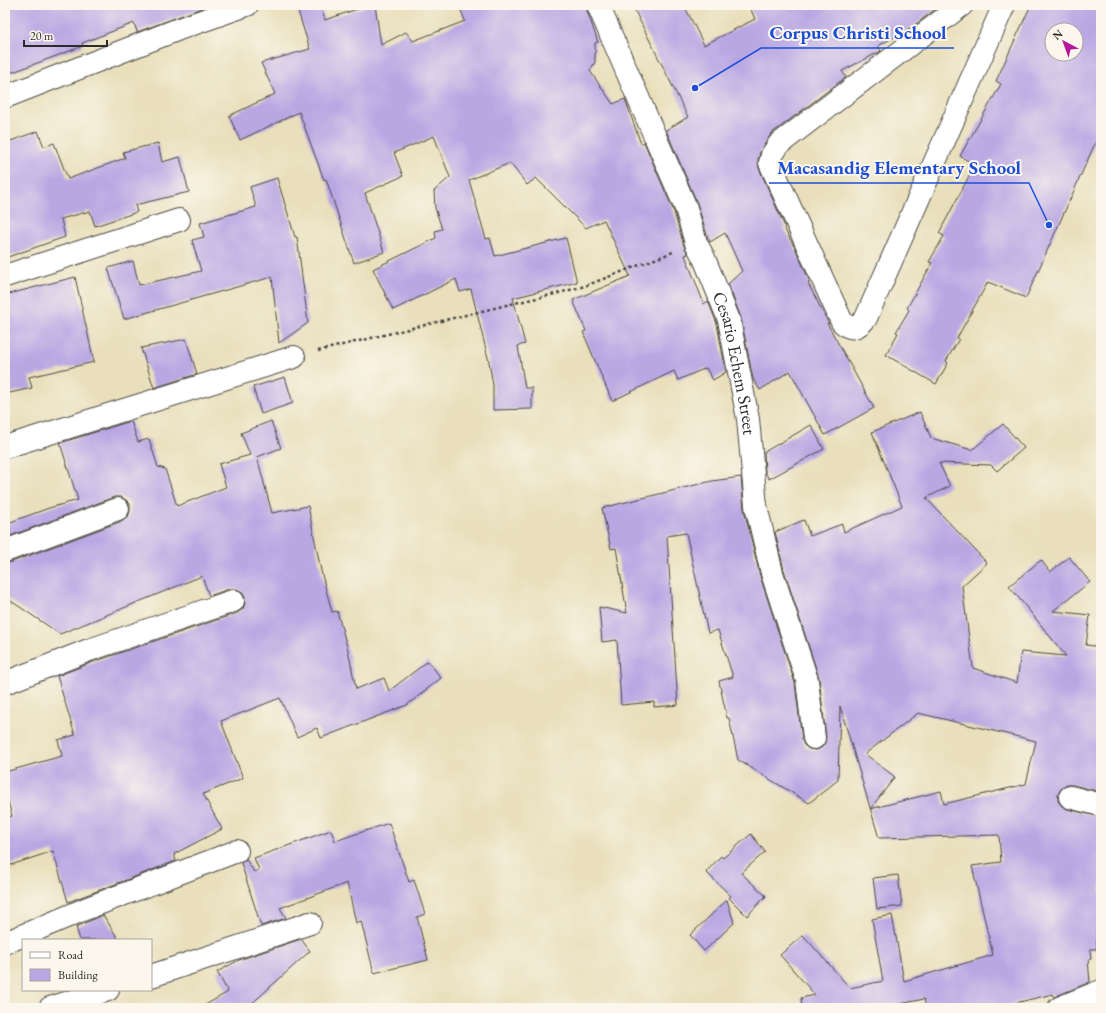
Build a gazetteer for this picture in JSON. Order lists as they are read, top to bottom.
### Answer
{
  "streets": {
    "street": ["Cesario Echem Street"]
  },
  "places": ["Corpus Christi School", "Macasandig Elementary School"],
  "legend": ["Road", "Building"],
  "scale_bar": "20 m",
  "north": "top left"
}
